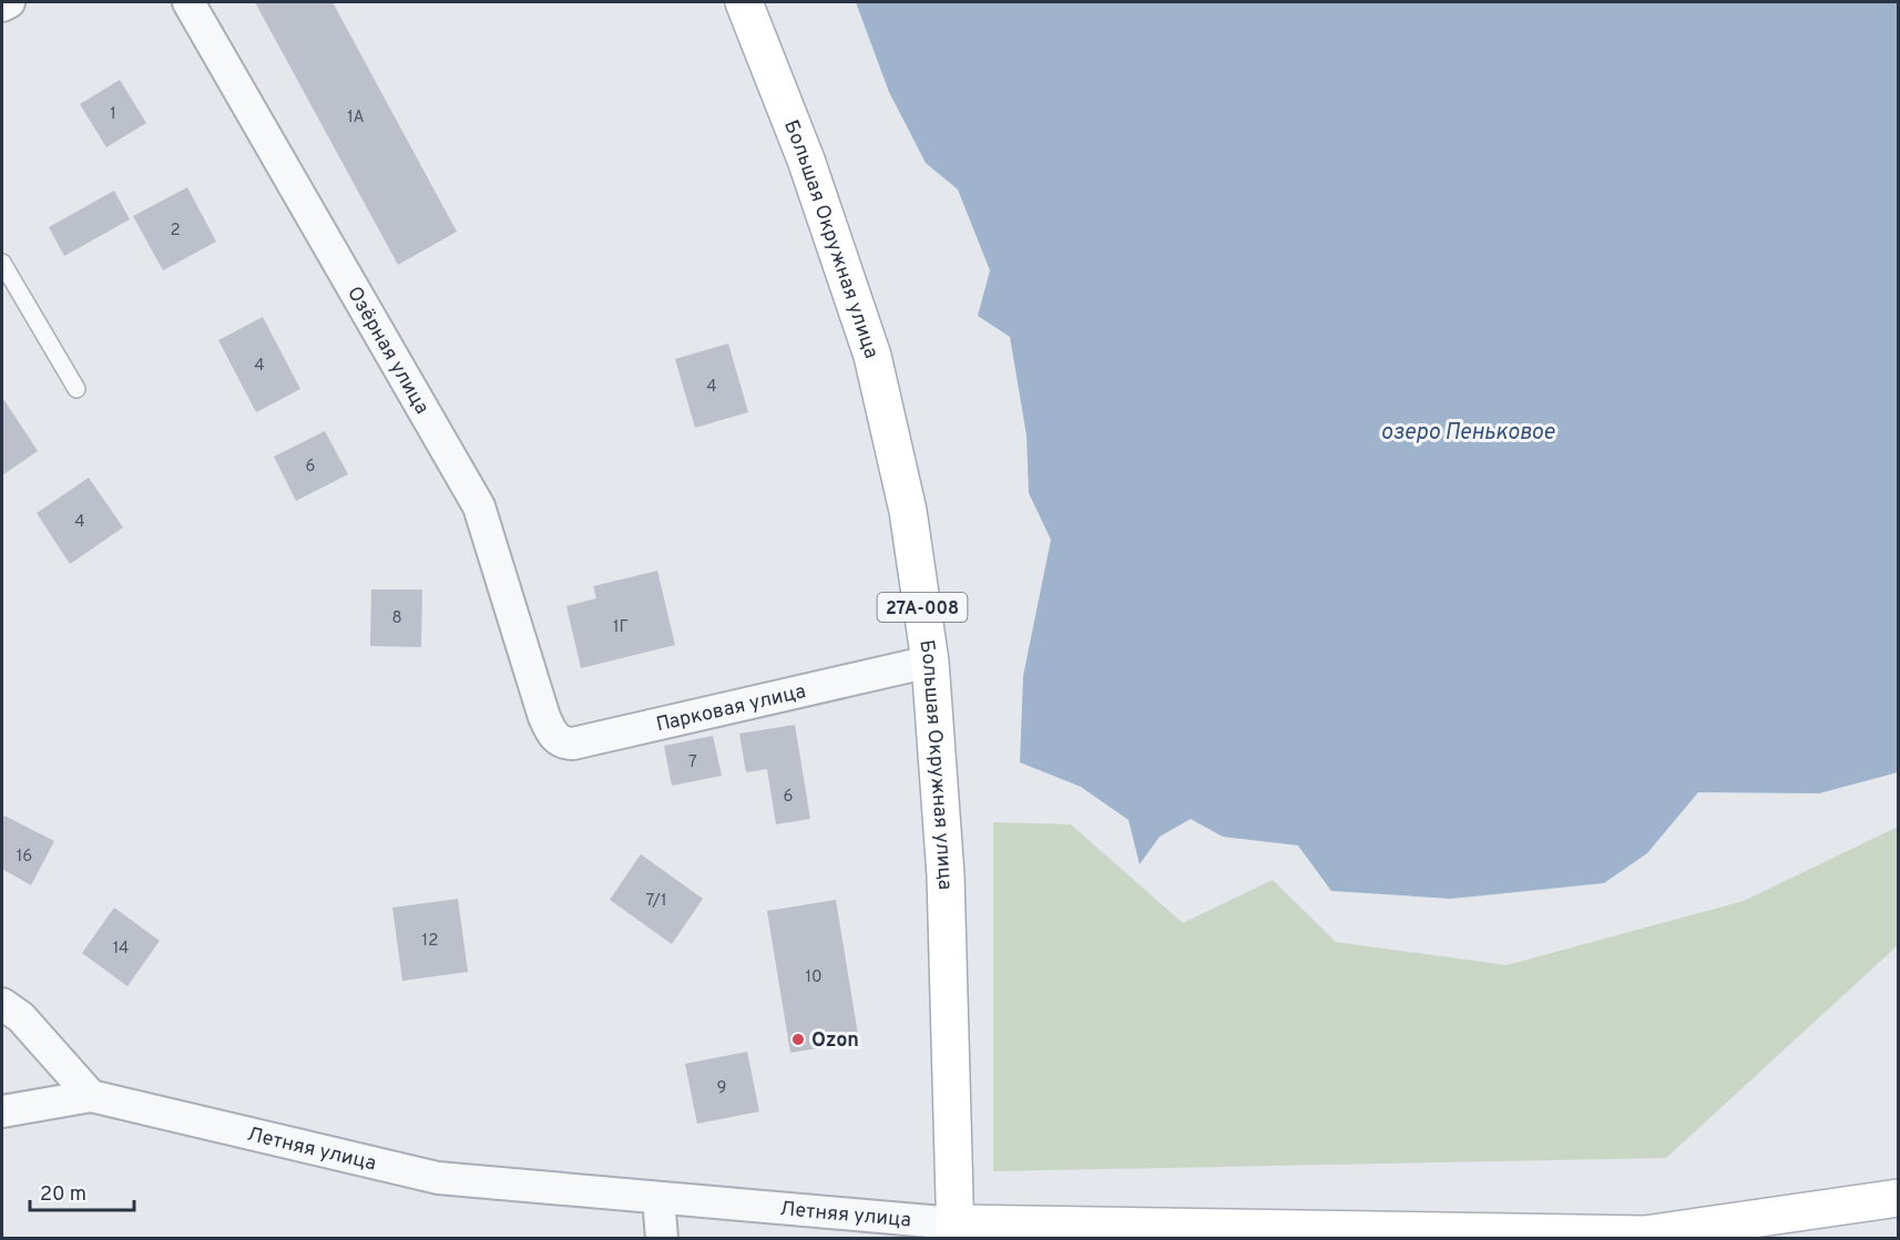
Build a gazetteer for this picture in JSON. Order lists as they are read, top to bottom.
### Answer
{
  "streets": {
    "main road": ["Большая Окружная улица", "27А-008", "Летняя улица"],
    "street": ["Озёрная улица", "Парковая улица"]
  },
  "crossings": [
    ["Большая Окружная улица", "Парковая улица"],
    ["Большая Окружная улица", "Летняя улица"],
    ["Озёрная улица", "Парковая улица"]
  ],
  "water": ["озеро Пеньковое"],
  "places": ["Ozon"],
  "house_numbers": [
    "1",
    "1А",
    "2",
    "4",
    "4",
    "6",
    "4",
    "8",
    "1Г",
    "7",
    "6",
    "16",
    "7/1",
    "12",
    "14",
    "10",
    "9"
  ],
  "scale_bar": "20 m"
}
